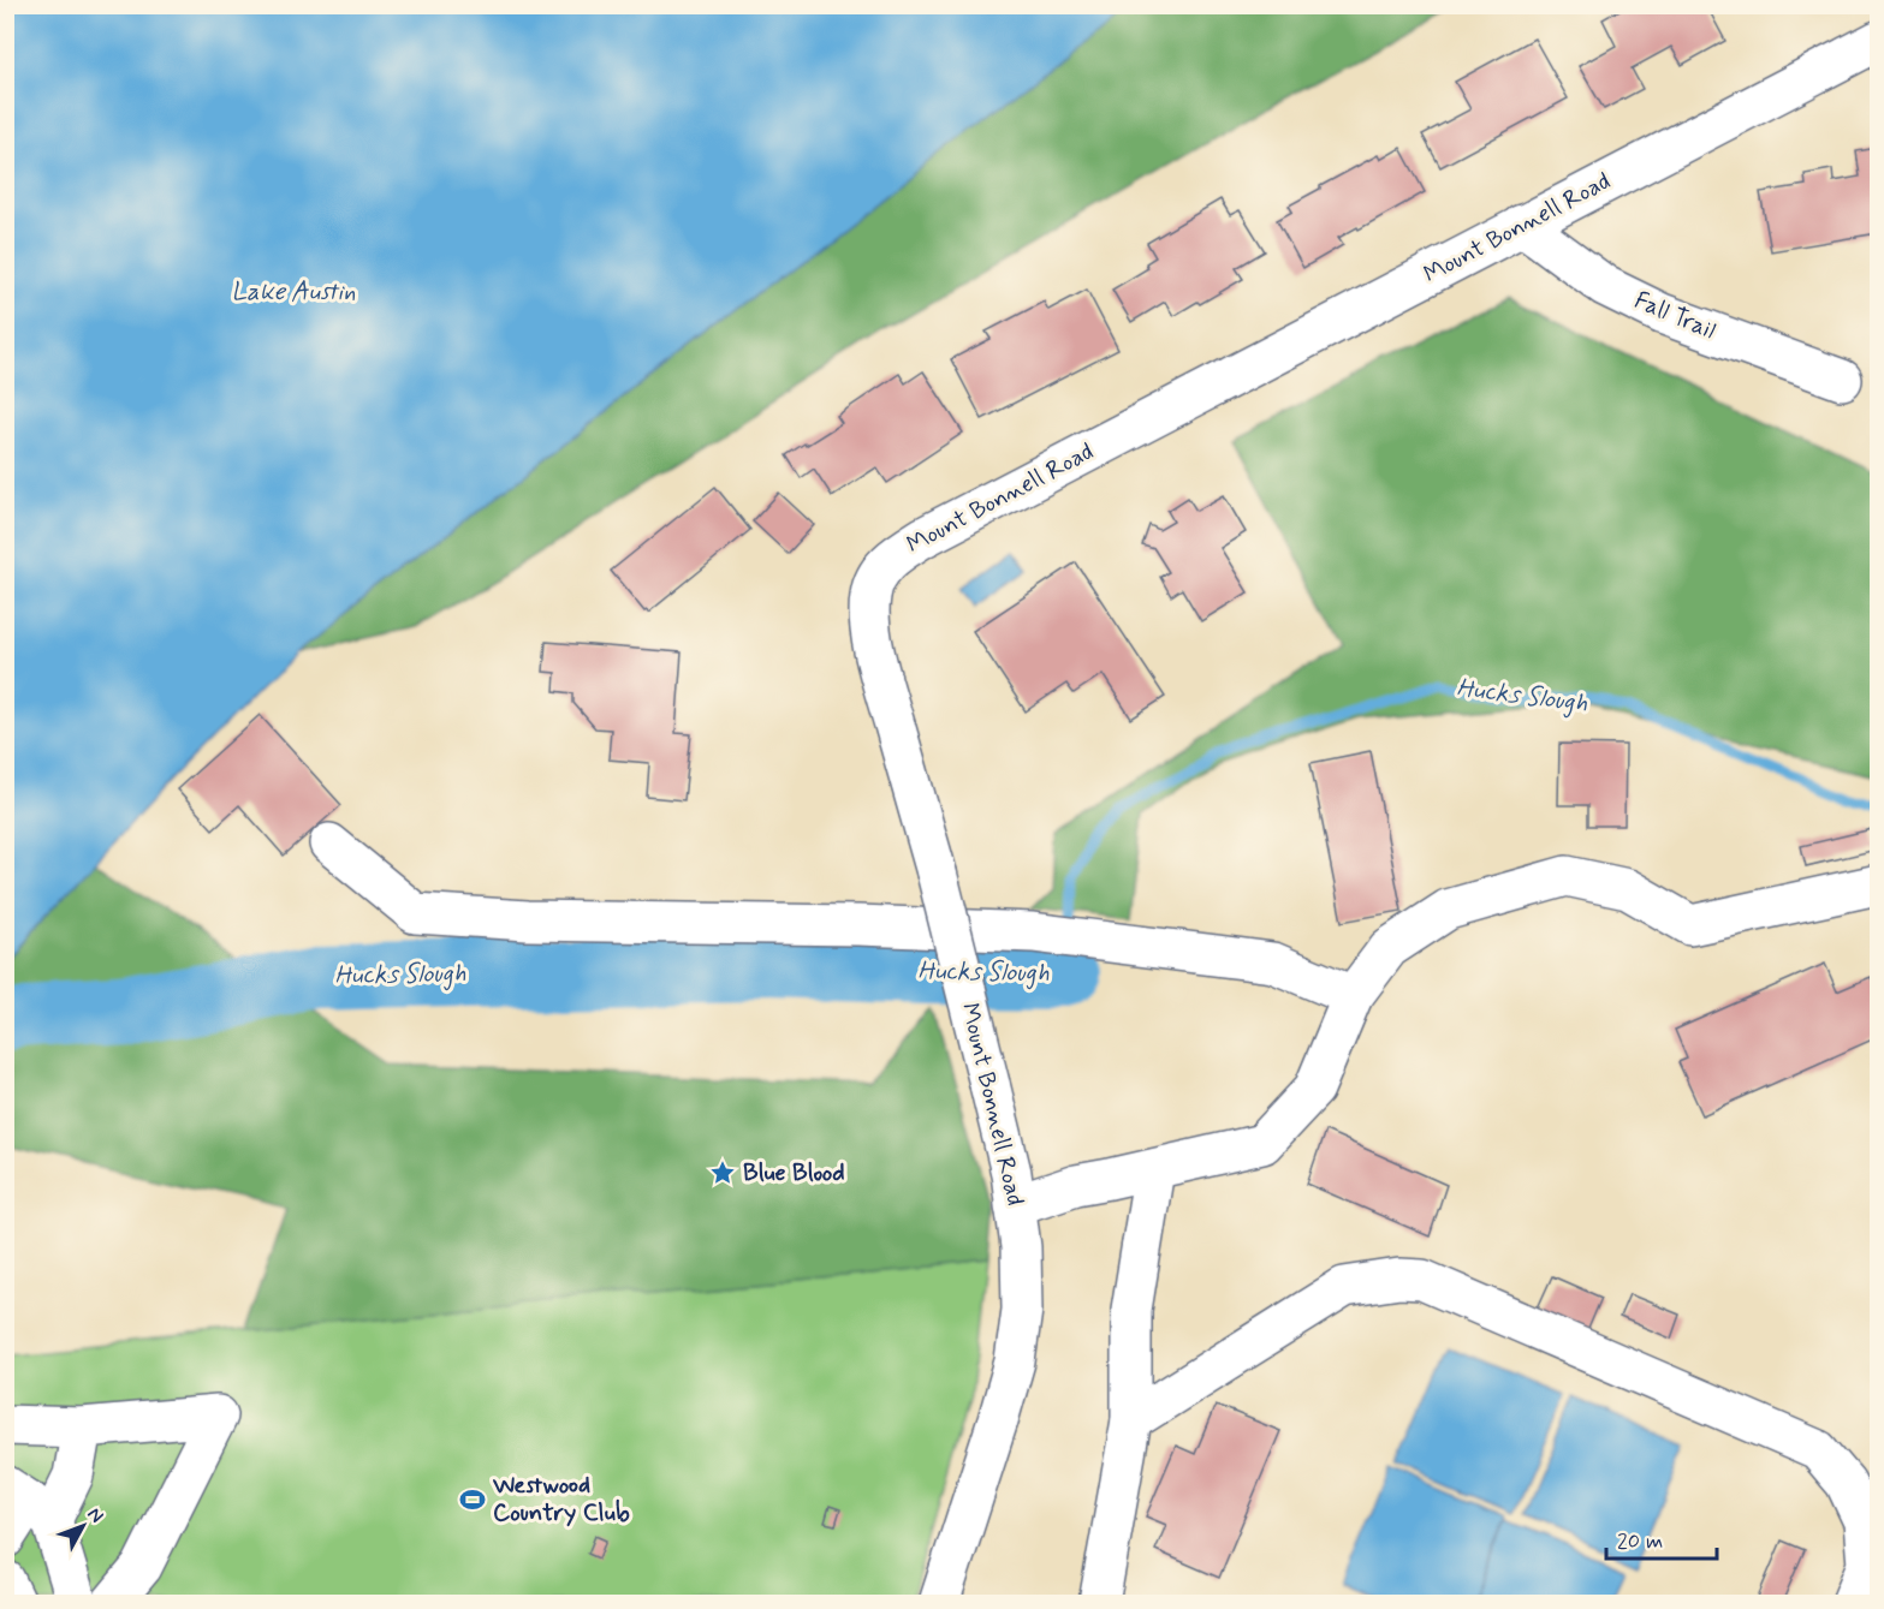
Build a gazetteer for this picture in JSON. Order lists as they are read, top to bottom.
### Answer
{
  "streets": {
    "street": ["Mount Bonnell Road", "Fall Trail"]
  },
  "crossings": [
    ["Mount Bonnell Road", "Fall Trail"]
  ],
  "water": ["Lake Austin", "Hucks Slough"],
  "places": {
    "place": ["Blue Blood"],
    "sports": ["Westwood Country Club"]
  },
  "scale_bar": "20 m",
  "north": "top right"
}
